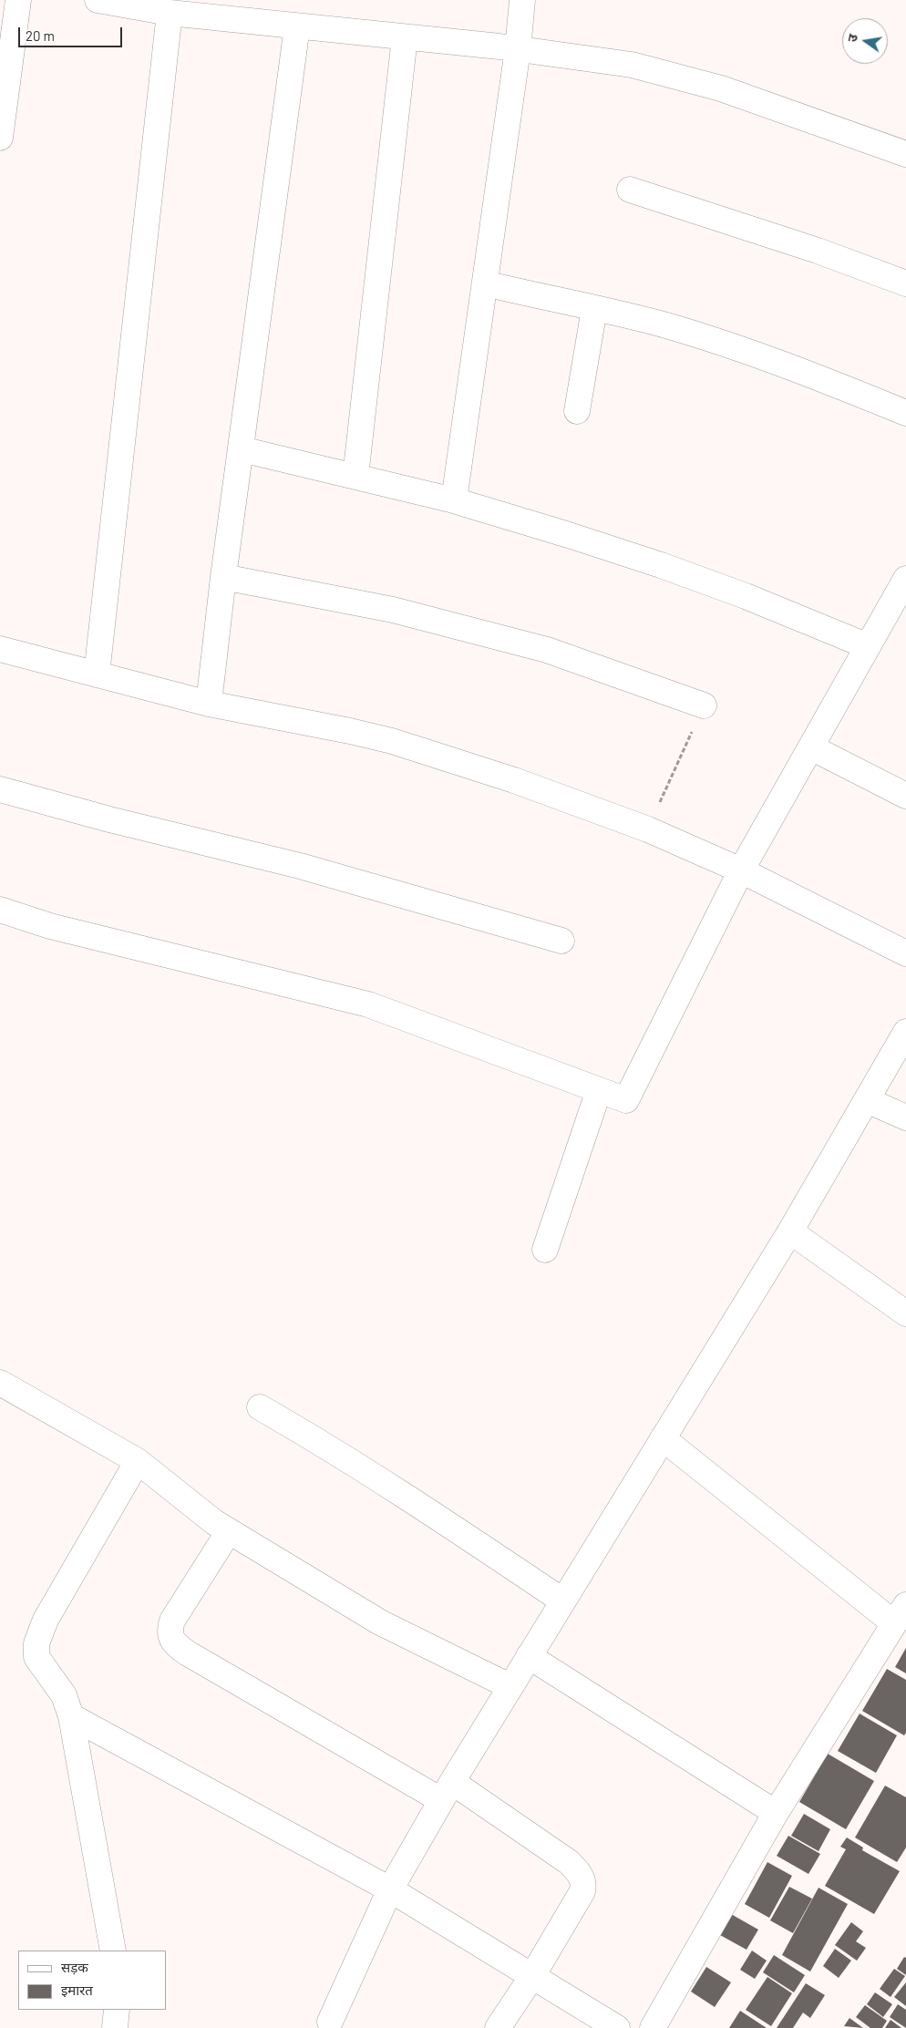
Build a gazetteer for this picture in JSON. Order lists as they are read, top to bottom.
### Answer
{
  "legend": ["सड़क", "इमारत"],
  "scale_bar": "20 m",
  "north": "left"
}
